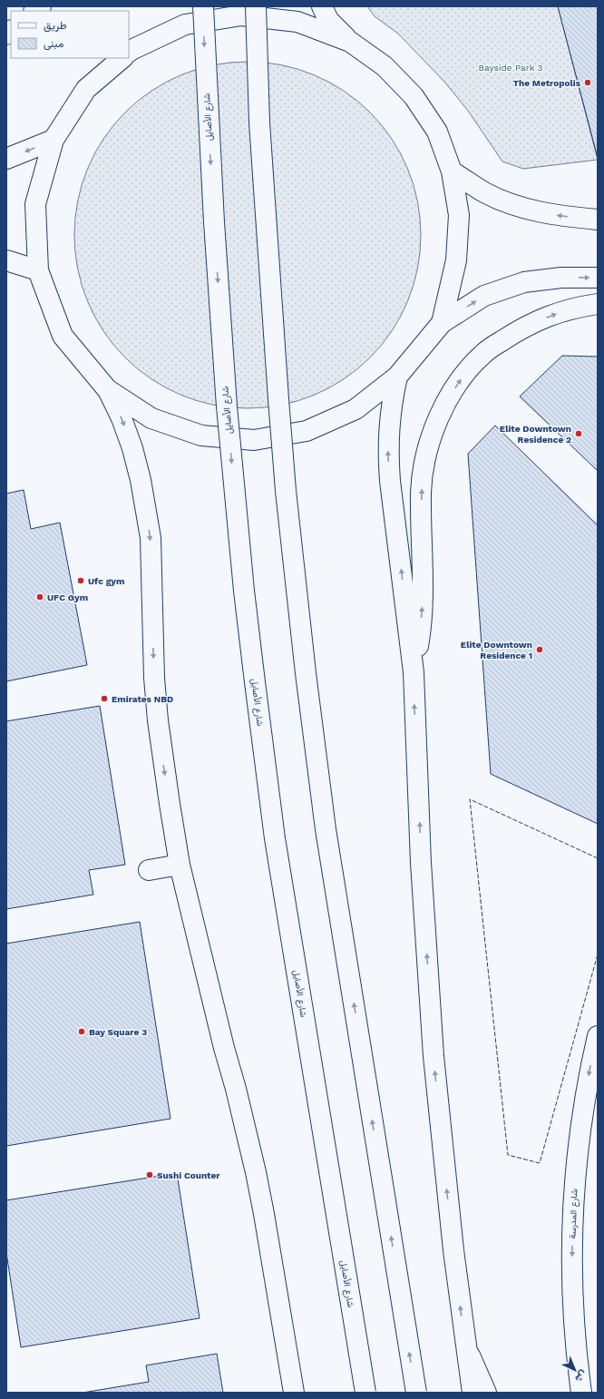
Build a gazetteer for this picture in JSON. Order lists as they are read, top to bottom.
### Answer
{
  "streets": {
    "main road": ["شارع الأصايل", "شارع المدرسة"]
  },
  "parks": ["Bayside Park 3"],
  "places": [
    "The Metropolis",
    "Elite Downtown Residence 2",
    "Ufc gym",
    "UFC Gym",
    "Elite Downtown Residence 1",
    "Emirates NBD",
    "Bay Square 3",
    "Sushi Counter"
  ],
  "legend": ["طريق", "مبنى"],
  "north": "bottom right"
}
